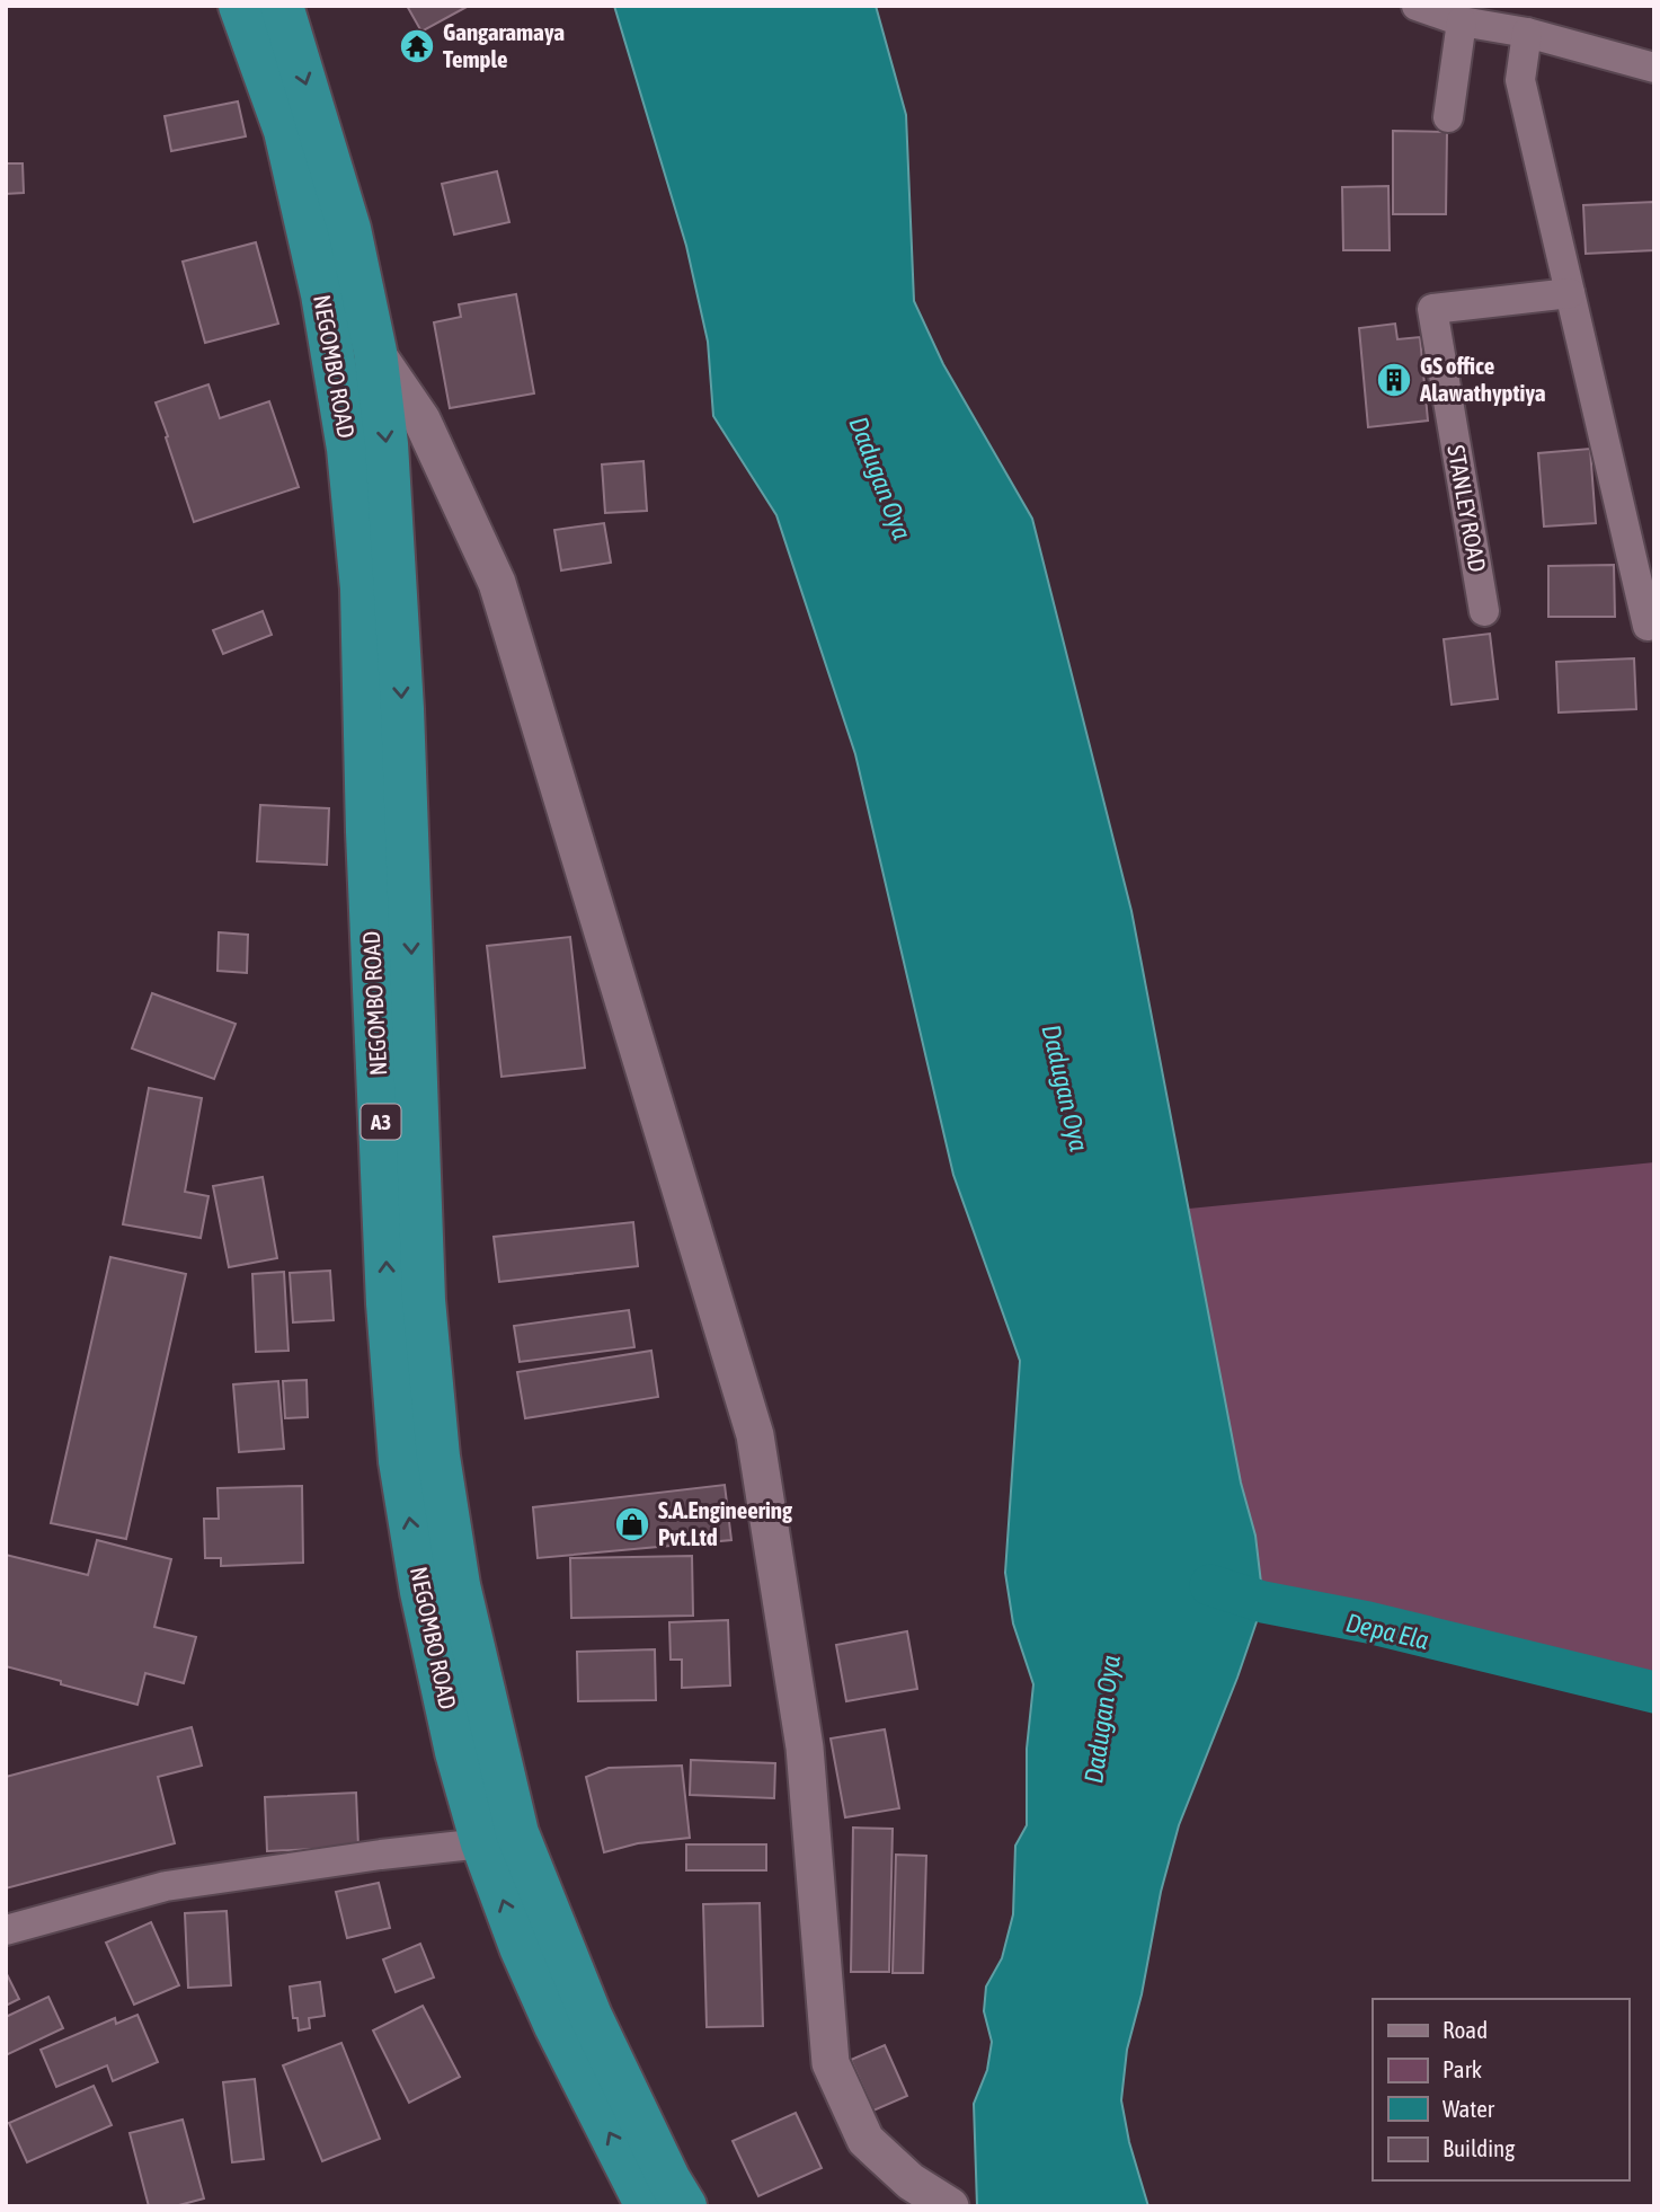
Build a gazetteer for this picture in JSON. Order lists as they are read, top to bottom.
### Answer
{
  "streets": {
    "highway": ["NEGOMBO ROAD", "A3"],
    "street": ["STANLEY ROAD"]
  },
  "water": ["Dadugan Oya", "Depa Ela"],
  "places": {
    "temple": ["Gangaramaya Temple"],
    "building": ["GS office Alawathyptiya"],
    "shop": ["S.A.Engineering Pvt.Ltd"]
  },
  "legend": [
    "Road",
    "Park",
    "Water",
    "Building"
  ]
}
